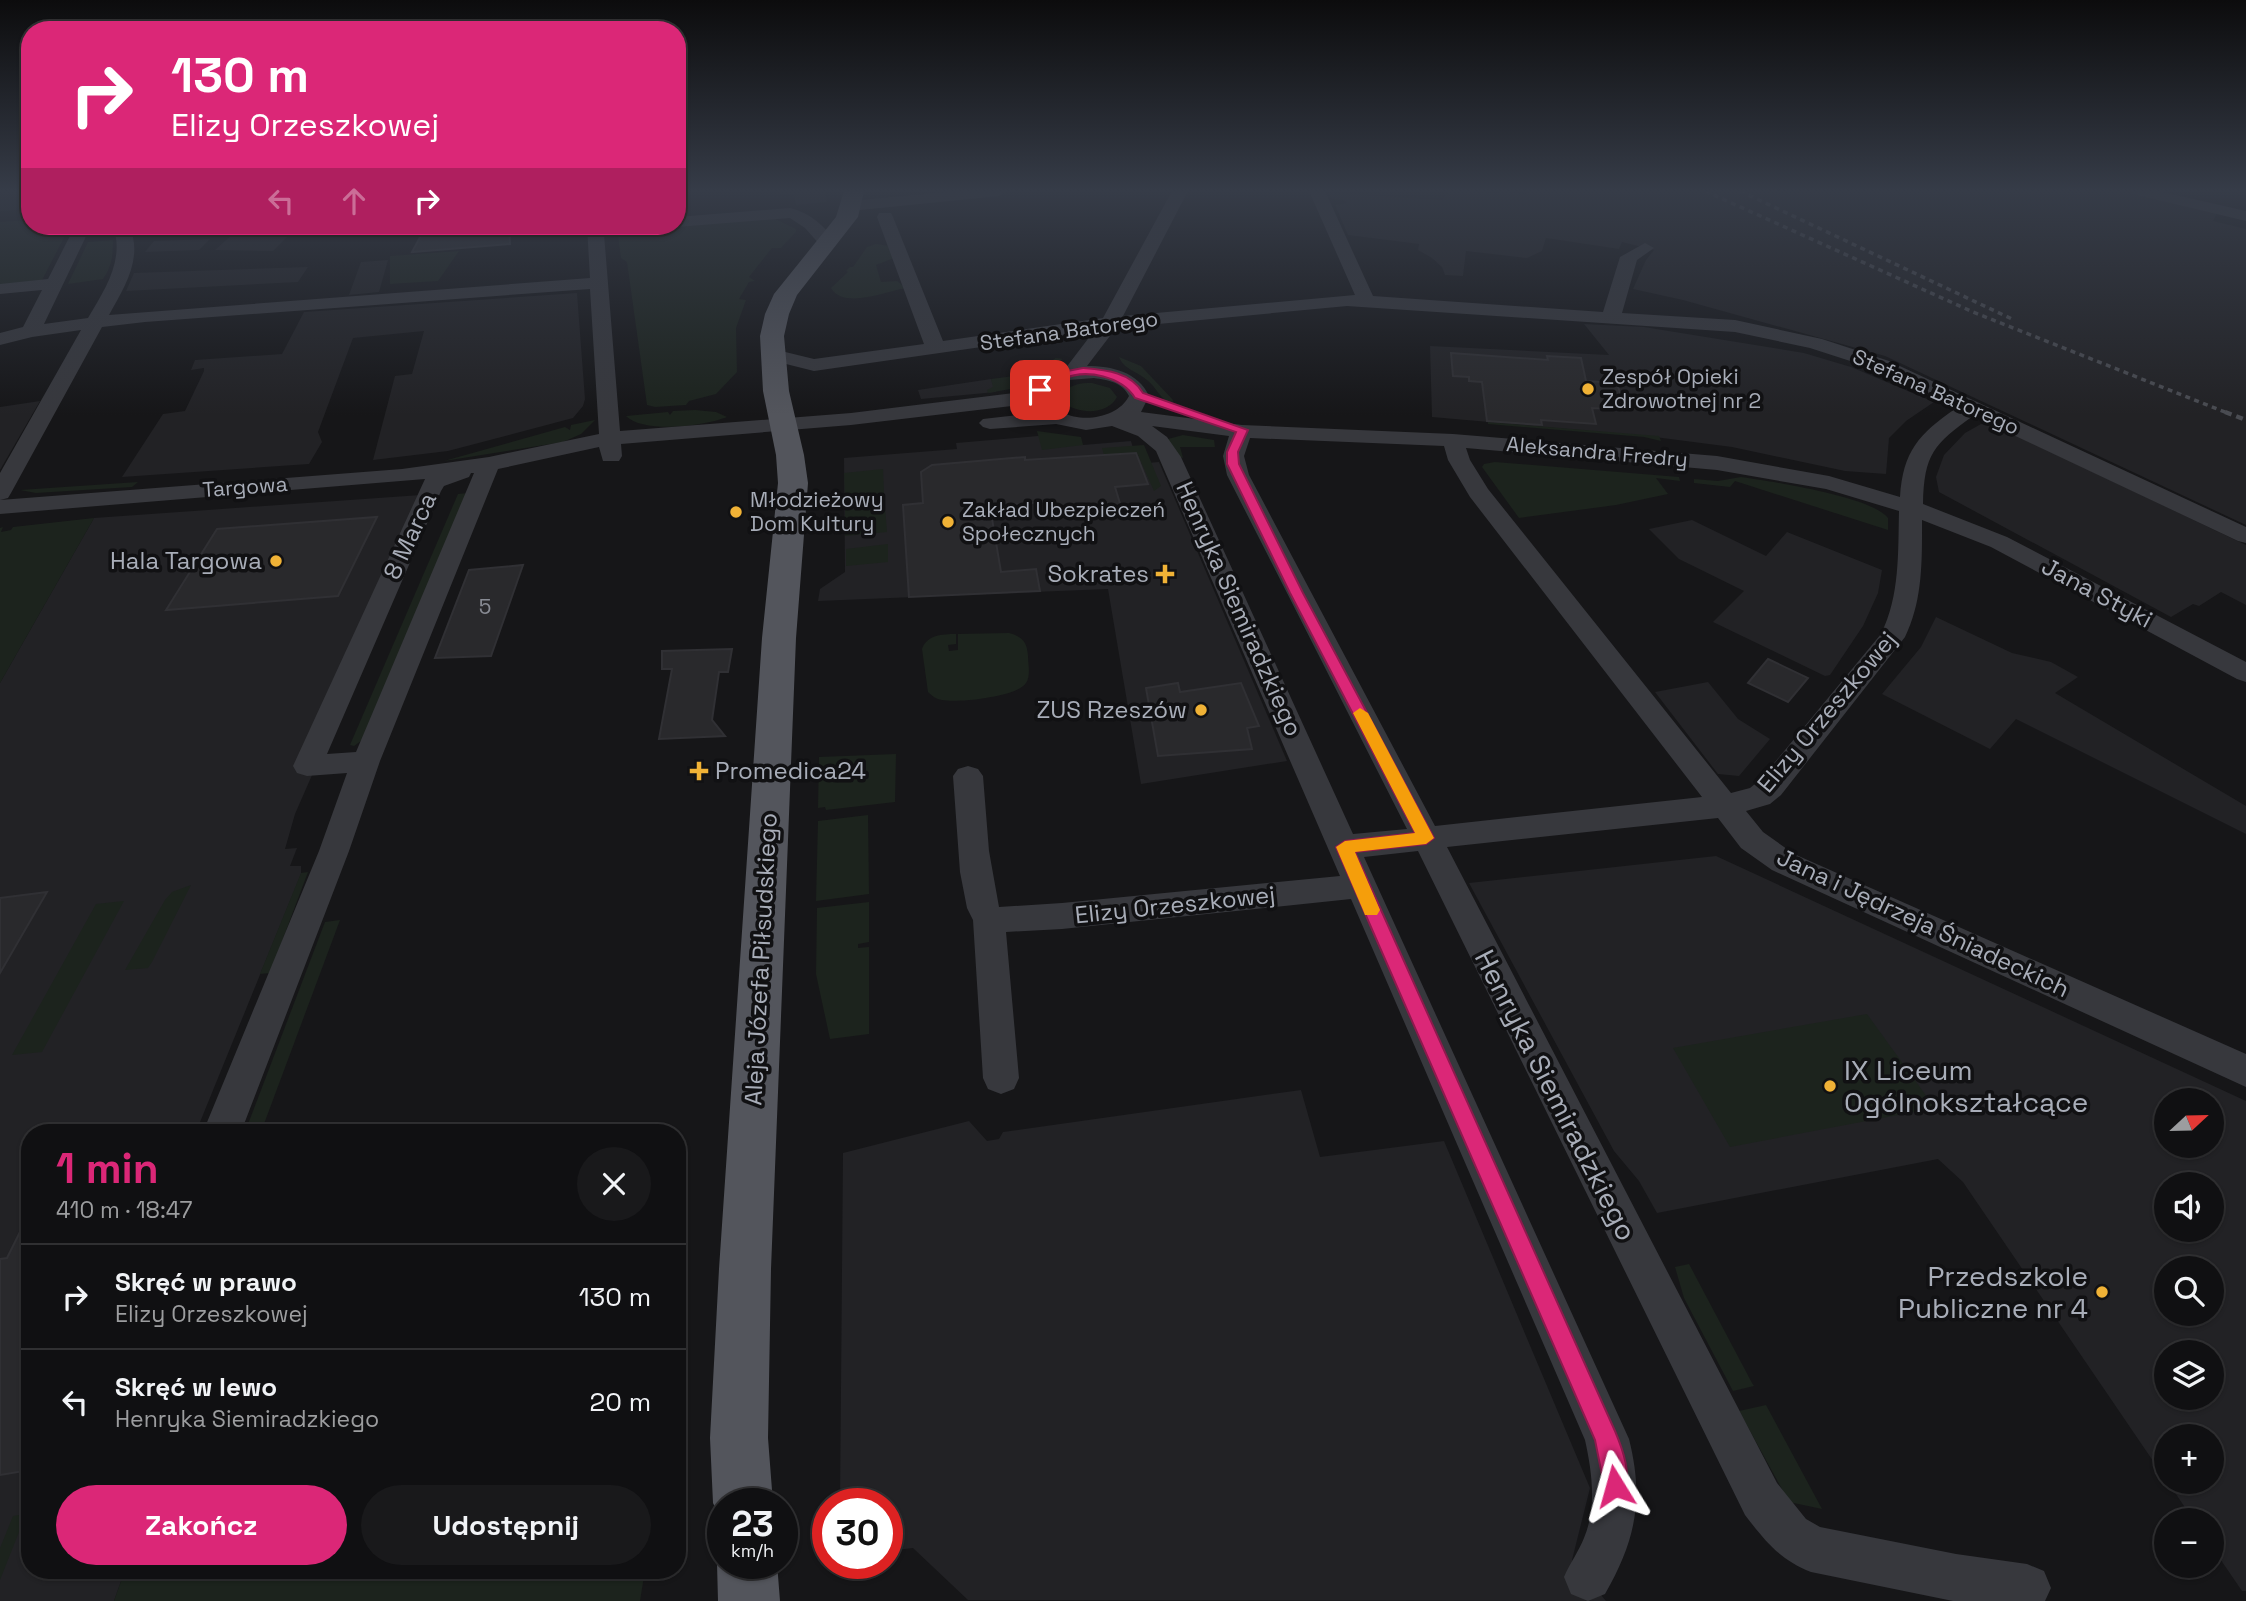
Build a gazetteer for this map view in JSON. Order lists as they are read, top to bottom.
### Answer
{
  "streets": {
    "main road": ["Aleja Józefa Piłsudskiego"],
    "street": [
      "Stefana Batorego",
      "Aleksandra Fredry",
      "Targowa",
      "8 Marca",
      "Jana Styki",
      "Henryka Siemiradzkiego",
      "Elizy Orzeszkowej",
      "Jana i Jędrzeja Śniadeckich"
    ]
  },
  "crossings": [
    ["Stefana Batorego", "Elizy Orzeszkowej"],
    ["Stefana Batorego", "Aleja Józefa Piłsudskiego"],
    ["Aleksandra Fredry", "Targowa"],
    ["Aleksandra Fredry", "Jana Styki"],
    ["Aleksandra Fredry", "Henryka Siemiradzkiego"],
    ["Aleksandra Fredry", "Elizy Orzeszkowej"],
    ["Aleksandra Fredry", "Jana i Jędrzeja Śniadeckich"],
    ["Aleksandra Fredry", "Aleja Józefa Piłsudskiego"],
    ["Targowa", "8 Marca"],
    ["Targowa", "Aleja Józefa Piłsudskiego"],
    ["Henryka Siemiradzkiego", "Elizy Orzeszkowej"],
    ["Elizy Orzeszkowej", "Jana i Jędrzeja Śniadeckich"]
  ],
  "places": {
    "other": [
      "Zespół Opieki Zdrowotnej nr 2",
      "Młodzieżowy Dom Kultury",
      "Zakład Ubezpieczeń Społecznych",
      "Hala Targowa",
      "ZUS Rzeszów",
      "IX Liceum Ogólnokształcące",
      "Przedszkole Publiczne nr 4"
    ],
    "health": ["Sokrates", "Promedica24"]
  },
  "house_numbers": ["5"],
  "north": "right",
  "page": {
    "turn": ["130 m", "Elizy Orzeszkowej"],
    "map_buttons": ["+", "−"],
    "heading": ["1 min", "410 m · 18:47"],
    "list": [
      {
        "name": "Skręć w prawo",
        "note": "Elizy Orzeszkowej",
        "value": "130 m"
      },
      {
        "name": "Skręć w lewo",
        "note": "Henryka Siemiradzkiego",
        "value": "20 m"
      }
    ],
    "buttons": ["Zakończ", "Udostępnij"],
    "speed": "23 km/h",
    "limit": "30"
  }
}
